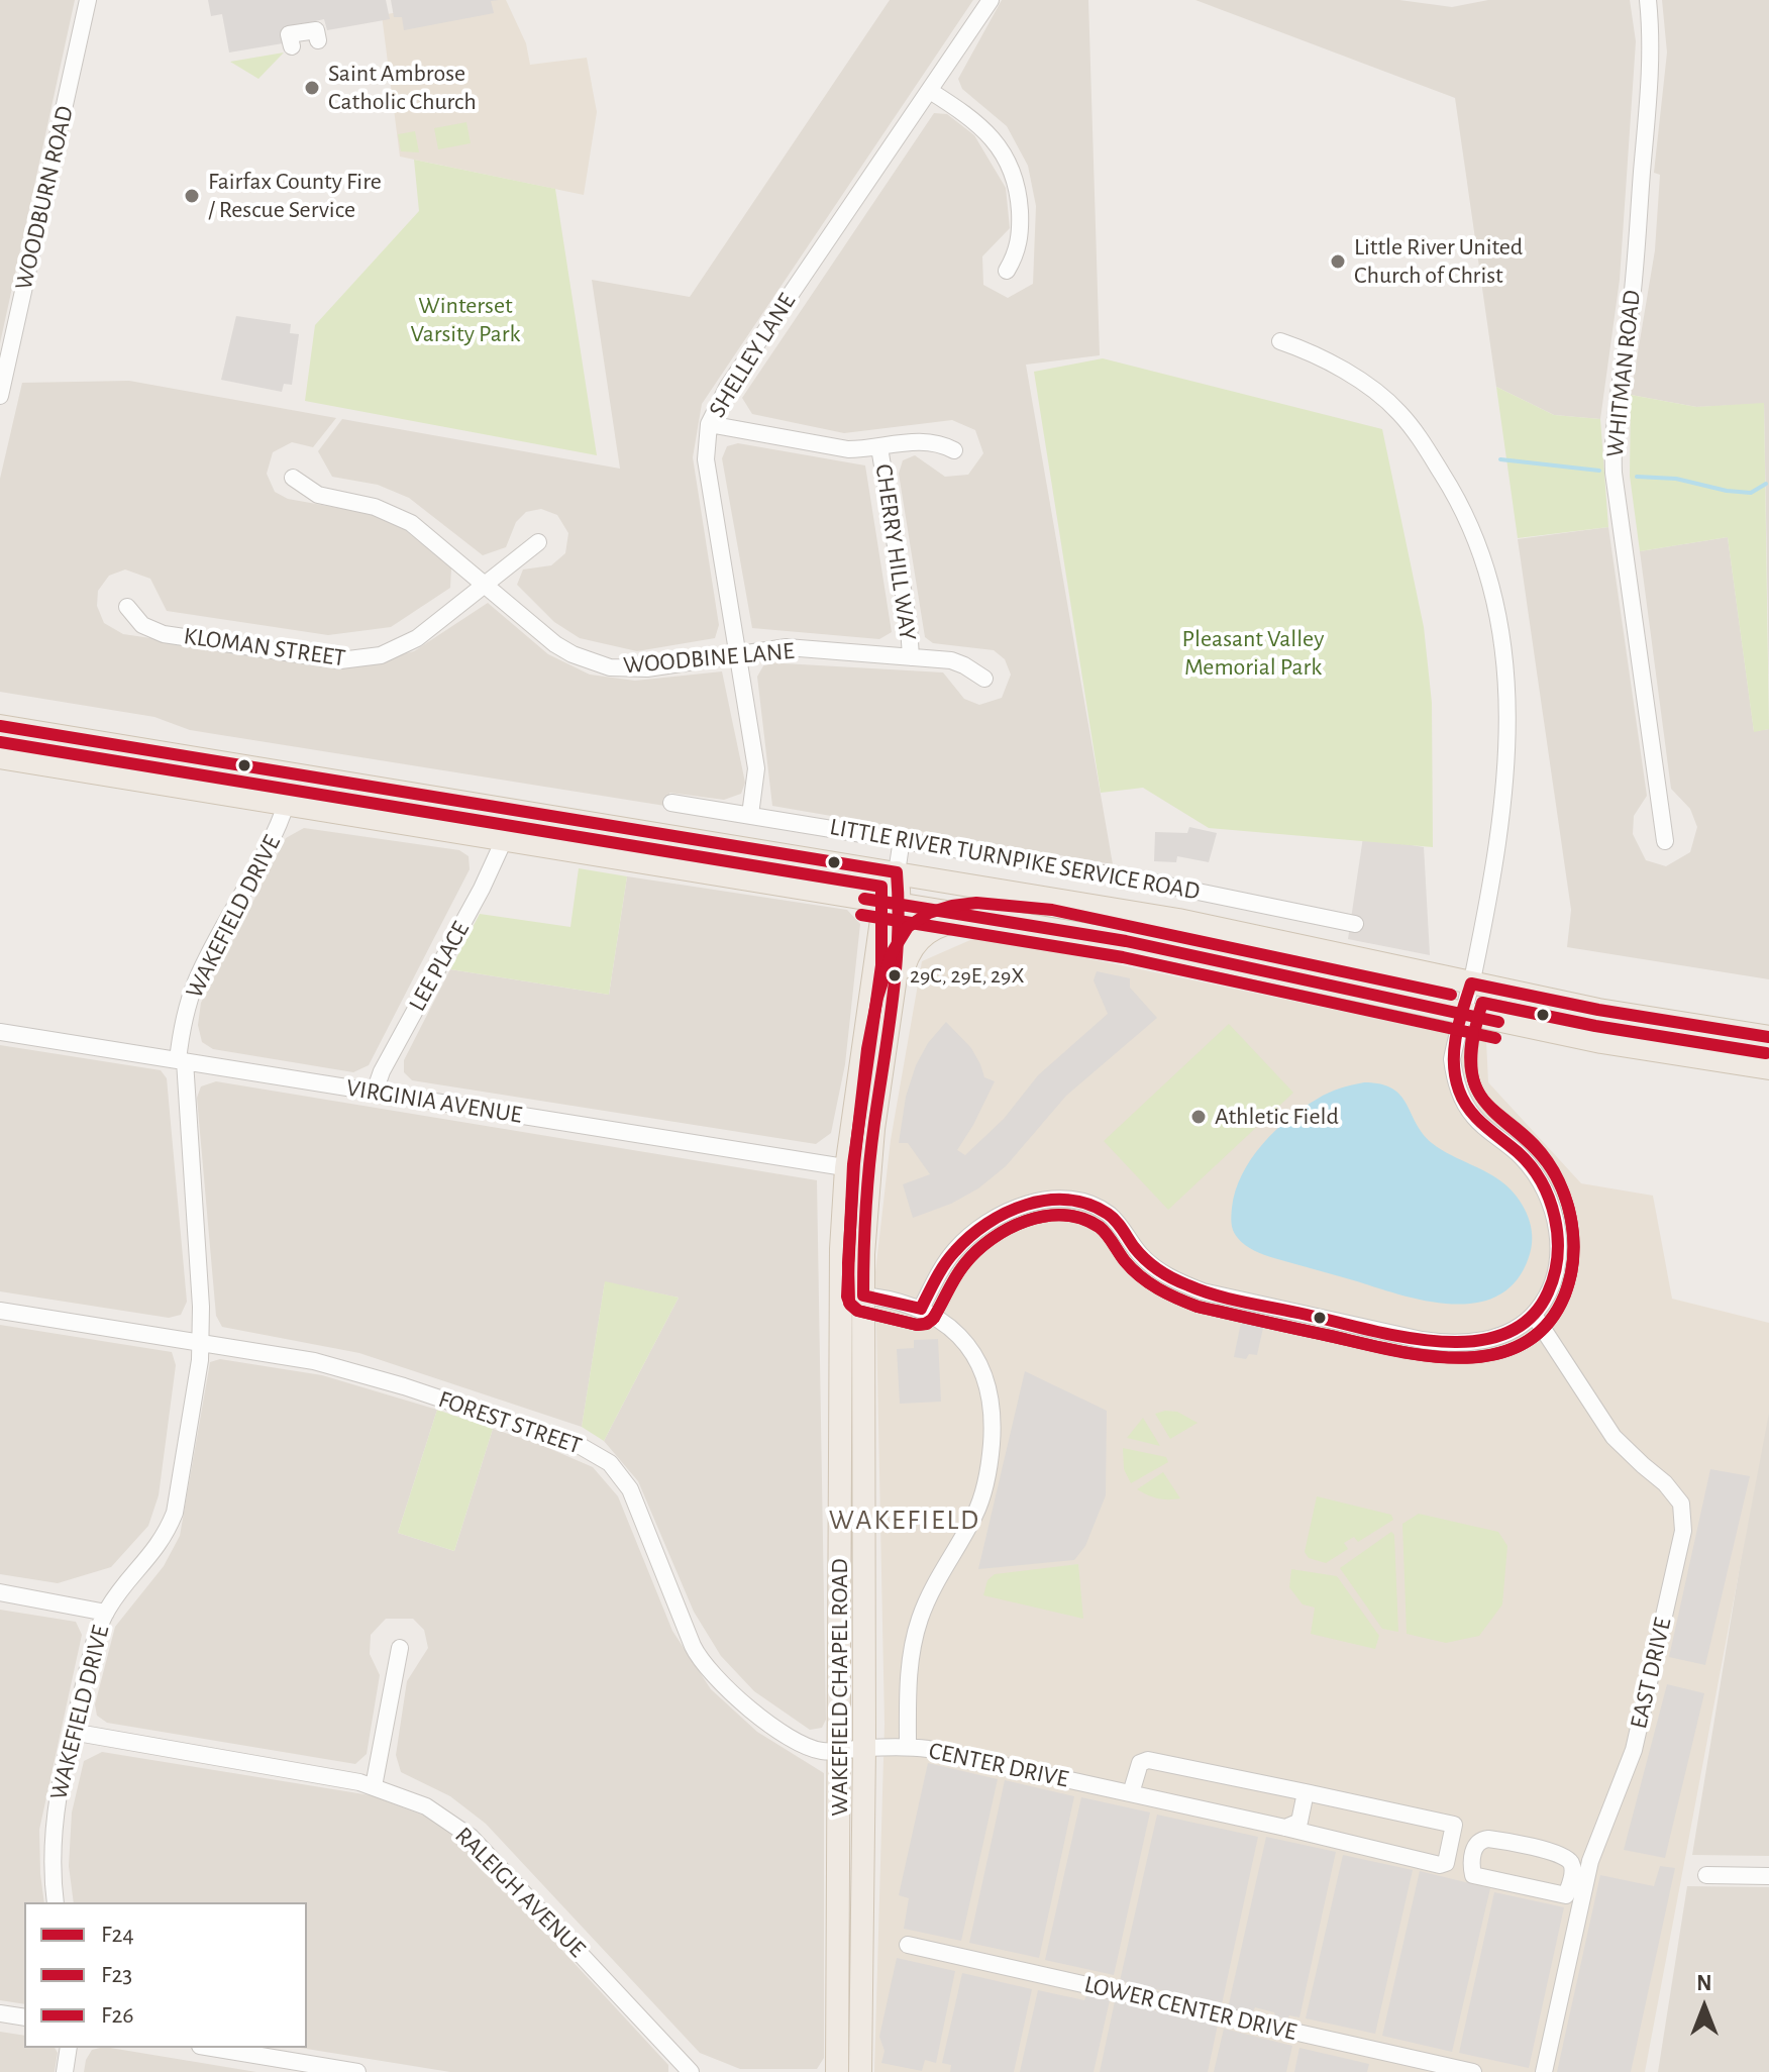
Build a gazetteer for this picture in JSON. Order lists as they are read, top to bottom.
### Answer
{
  "streets": {
    "main road": ["WAKEFIELD CHAPEL ROAD"],
    "street": [
      "WOODBURN ROAD",
      "SHELLEY LANE",
      "WHITMAN ROAD",
      "CHERRY HILL WAY",
      "KLOMAN STREET",
      "WOODBINE LANE",
      "LITTLE RIVER TURNPIKE SERVICE ROAD",
      "WAKEFIELD DRIVE",
      "LEE PLACE",
      "VIRGINIA AVENUE",
      "FOREST STREET",
      "EAST DRIVE",
      "CENTER DRIVE",
      "RALEIGH AVENUE",
      "LOWER CENTER DRIVE"
    ]
  },
  "crossings": [
    ["SHELLEY LANE", "WOODBINE LANE"],
    ["SHELLEY LANE", "LITTLE RIVER TURNPIKE SERVICE ROAD"],
    ["CHERRY HILL WAY", "WOODBINE LANE"],
    ["KLOMAN STREET", "WOODBINE LANE"],
    ["LITTLE RIVER TURNPIKE SERVICE ROAD", "WAKEFIELD CHAPEL ROAD"],
    ["WAKEFIELD DRIVE", "VIRGINIA AVENUE"],
    ["WAKEFIELD DRIVE", "FOREST STREET"],
    ["WAKEFIELD DRIVE", "RALEIGH AVENUE"],
    ["LEE PLACE", "VIRGINIA AVENUE"],
    ["VIRGINIA AVENUE", "WAKEFIELD CHAPEL ROAD"],
    ["FOREST STREET", "WAKEFIELD CHAPEL ROAD"],
    ["FOREST STREET", "CENTER DRIVE"],
    ["WAKEFIELD CHAPEL ROAD", "CENTER DRIVE"]
  ],
  "districts": ["WAKEFIELD"],
  "parks": ["Winterset Varsity Park", "Pleasant Valley Memorial Park"],
  "places": [
    "Saint Ambrose Catholic Church",
    "Fairfax County Fire / Rescue Service",
    "Little River United Church of Christ",
    "29C, 29E, 29X",
    "Athletic Field"
  ],
  "lines": ["transit line F24", "transit line F23", "transit line F26"],
  "legend": ["F24", "F23", "F26"],
  "north": "top"
}
